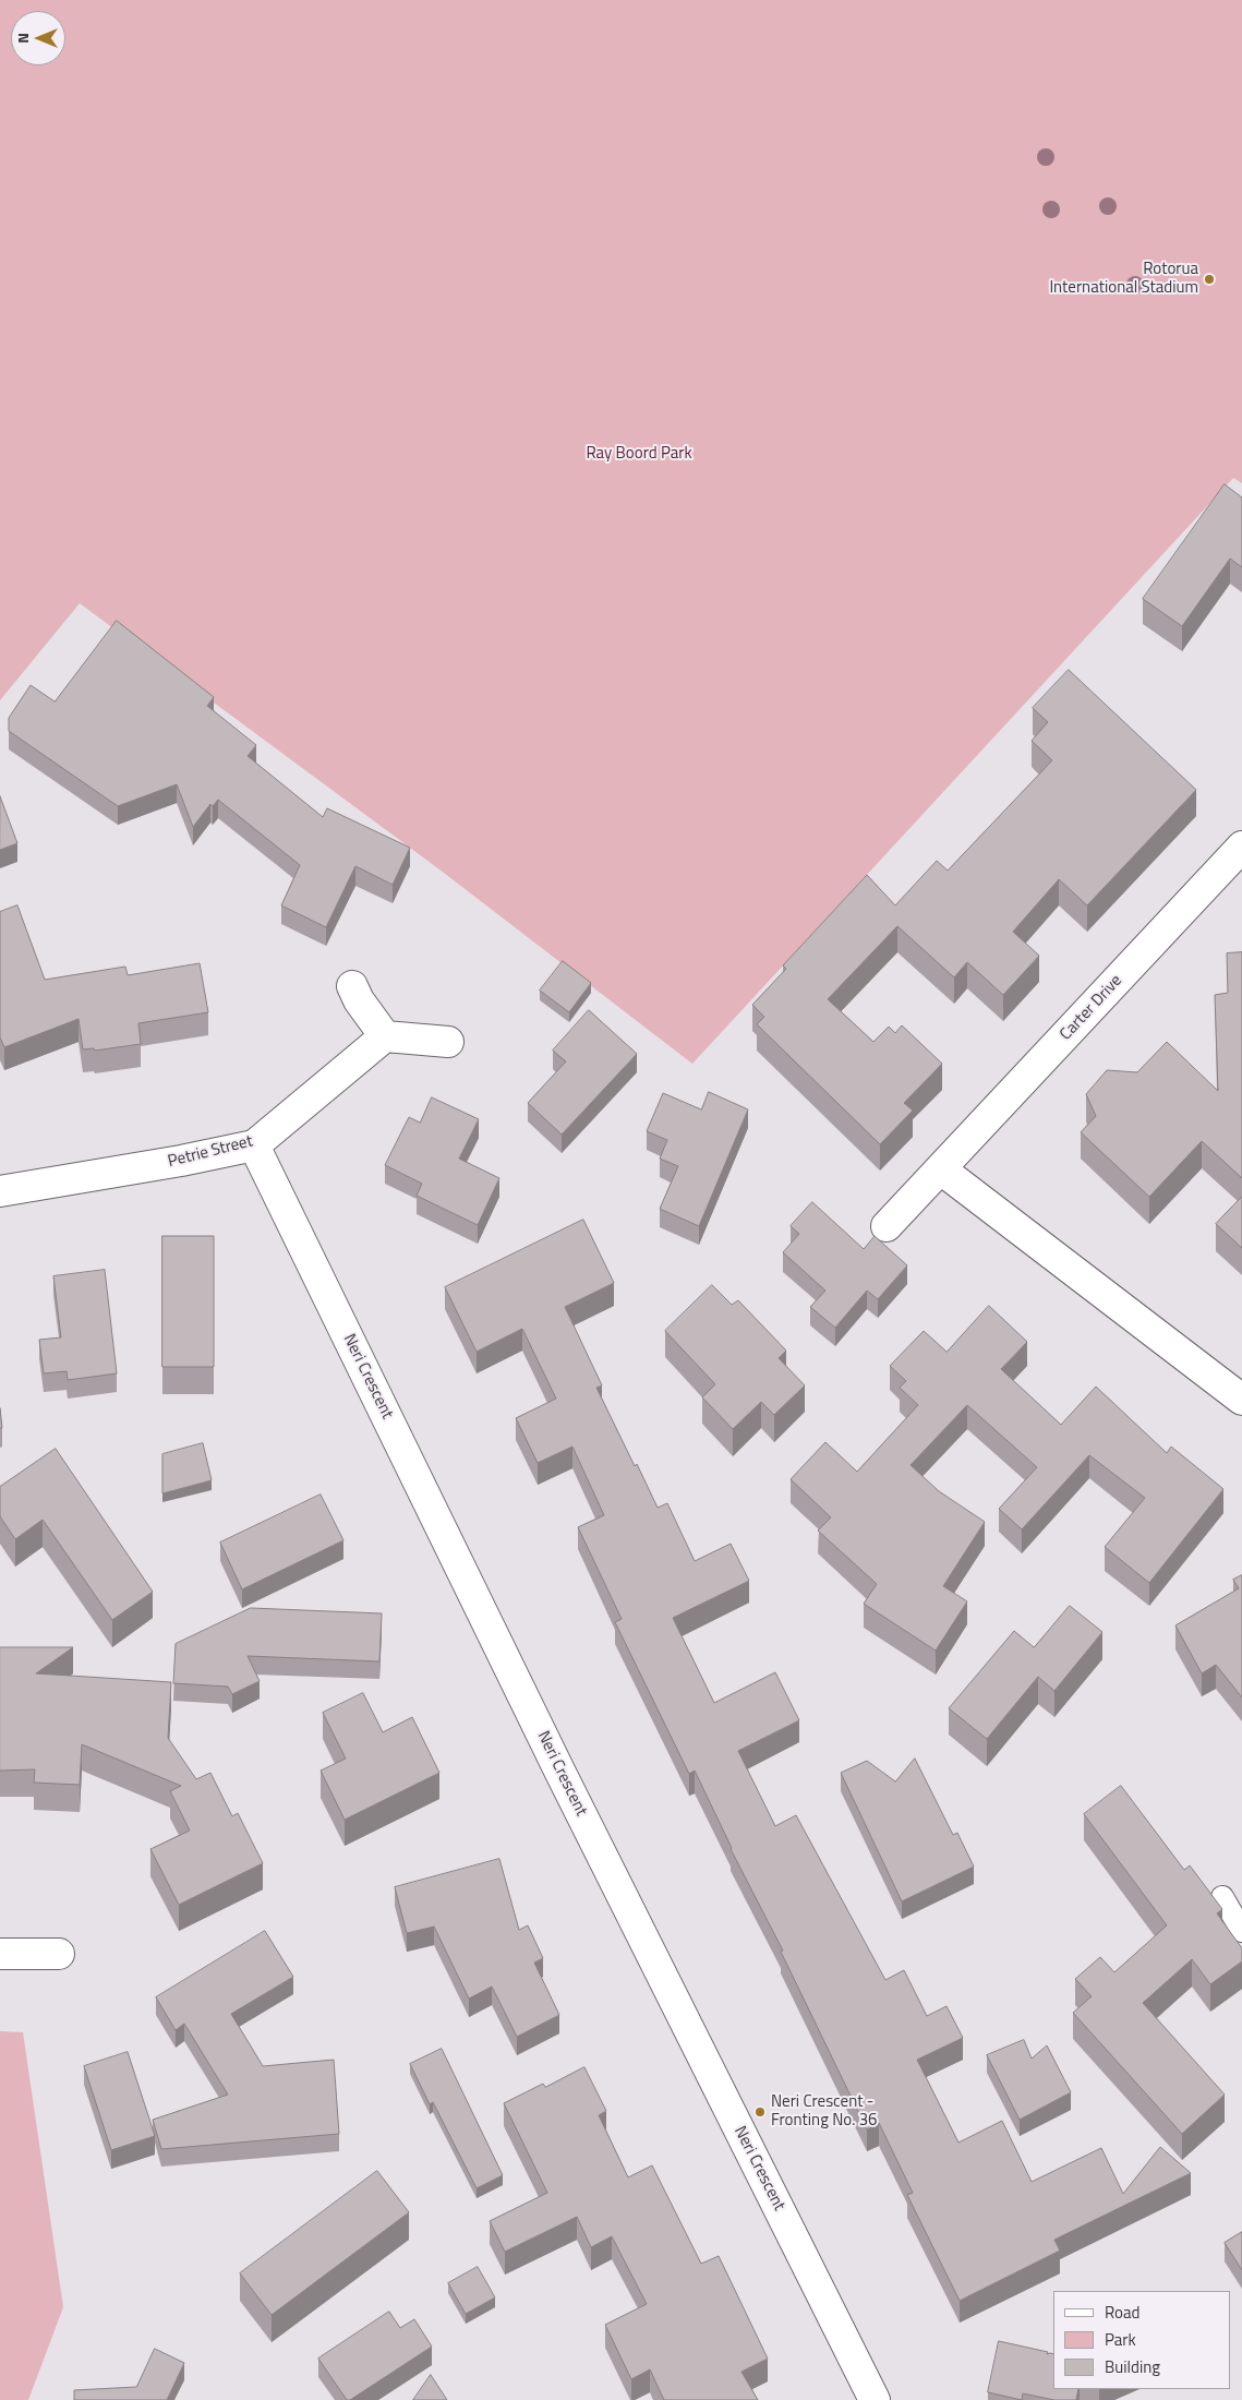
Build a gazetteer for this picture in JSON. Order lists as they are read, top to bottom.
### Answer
{
  "streets": {
    "street": ["Carter Drive", "Petrie Street", "Neri Crescent"]
  },
  "crossings": [
    ["Petrie Street", "Neri Crescent"]
  ],
  "parks": ["Ray Boord Park"],
  "places": ["Rotorua International Stadium", "Neri Crescent - Fronting No. 36"],
  "legend": ["Road", "Park", "Building"],
  "north": "left"
}
